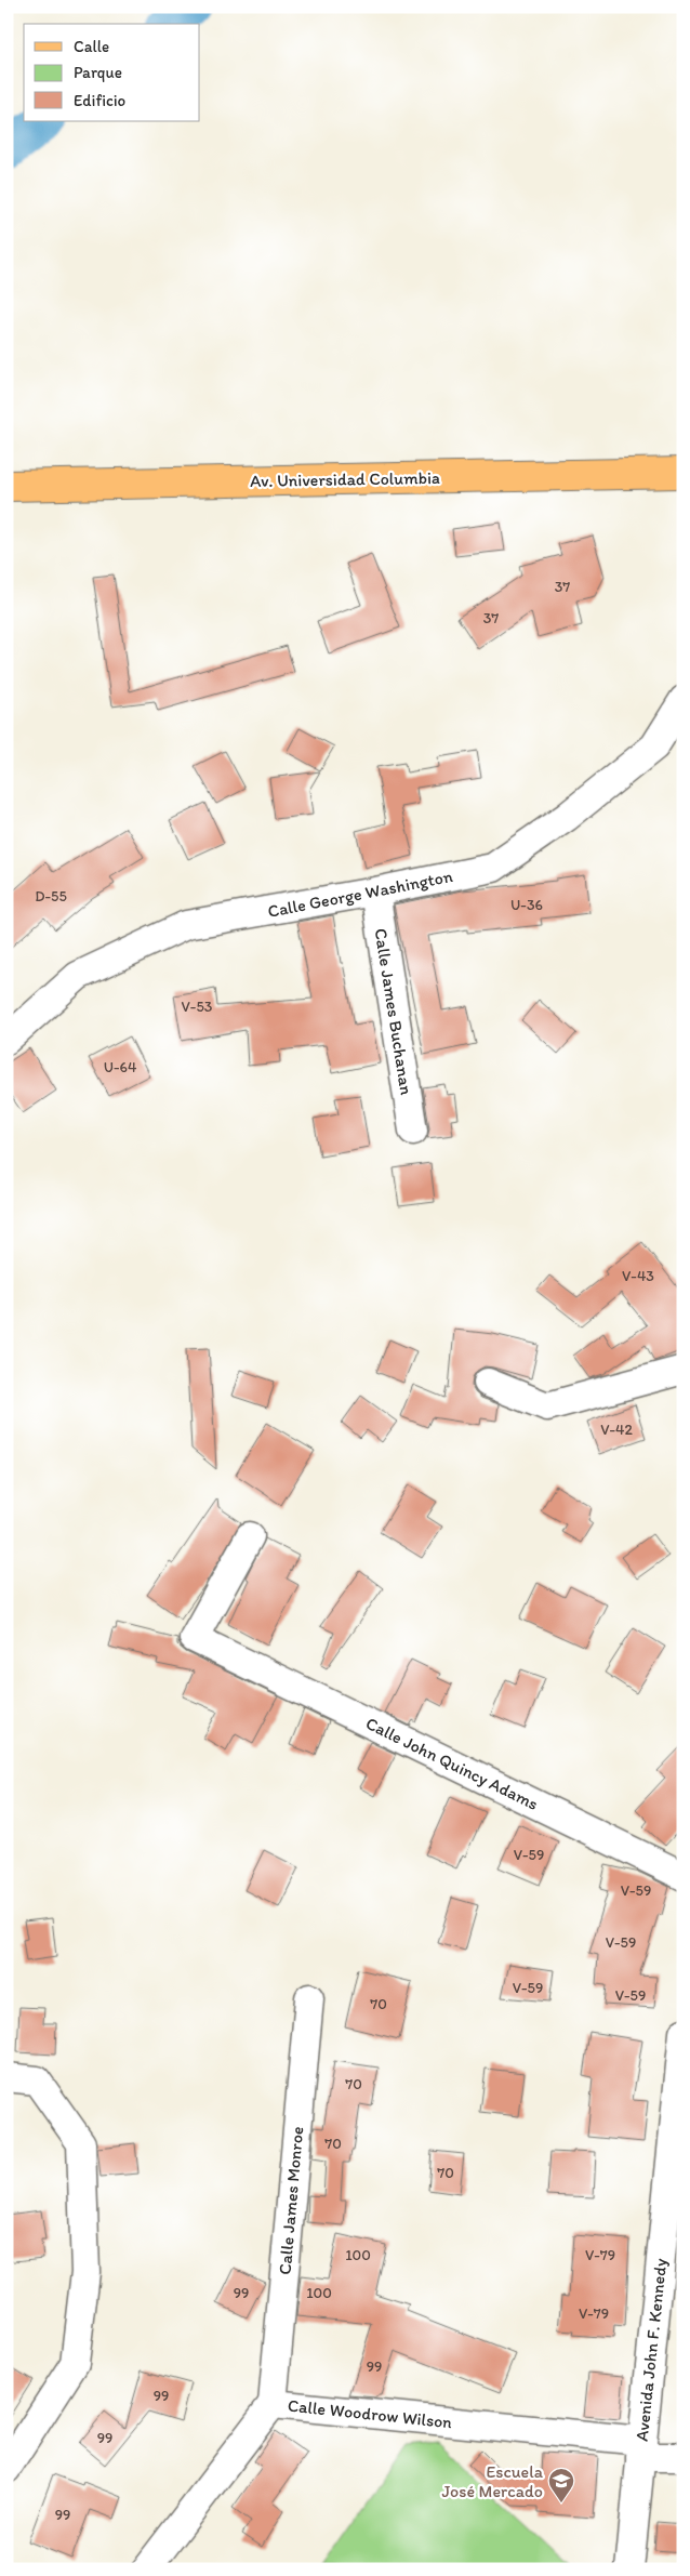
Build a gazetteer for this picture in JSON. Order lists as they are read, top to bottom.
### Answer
{
  "streets": {
    "main road": ["Av. Universidad Columbia"],
    "street": [
      "Calle George Washington",
      "Calle James Buchanan",
      "Calle John Quincy Adams",
      "Calle James Monroe",
      "Avenida John F. Kennedy",
      "Calle Woodrow Wilson"
    ]
  },
  "crossings": [
    ["Calle George Washington", "Calle James Buchanan"],
    ["Calle James Monroe", "Calle Woodrow Wilson"],
    ["Avenida John F. Kennedy", "Calle Woodrow Wilson"]
  ],
  "places": {
    "school or university": ["Escuela José Mercado"]
  },
  "house_numbers": [
    "37",
    "37",
    "D-55",
    "U-36",
    "V-53",
    "U-64",
    "V-43",
    "V-42",
    "V-59",
    "V-59",
    "V-59",
    "V-59",
    "V-59",
    "70",
    "70",
    "70",
    "70",
    "100",
    "V-79",
    "99",
    "100",
    "V-79",
    "99",
    "99",
    "99",
    "99"
  ],
  "legend": ["Calle", "Parque", "Edificio"]
}
